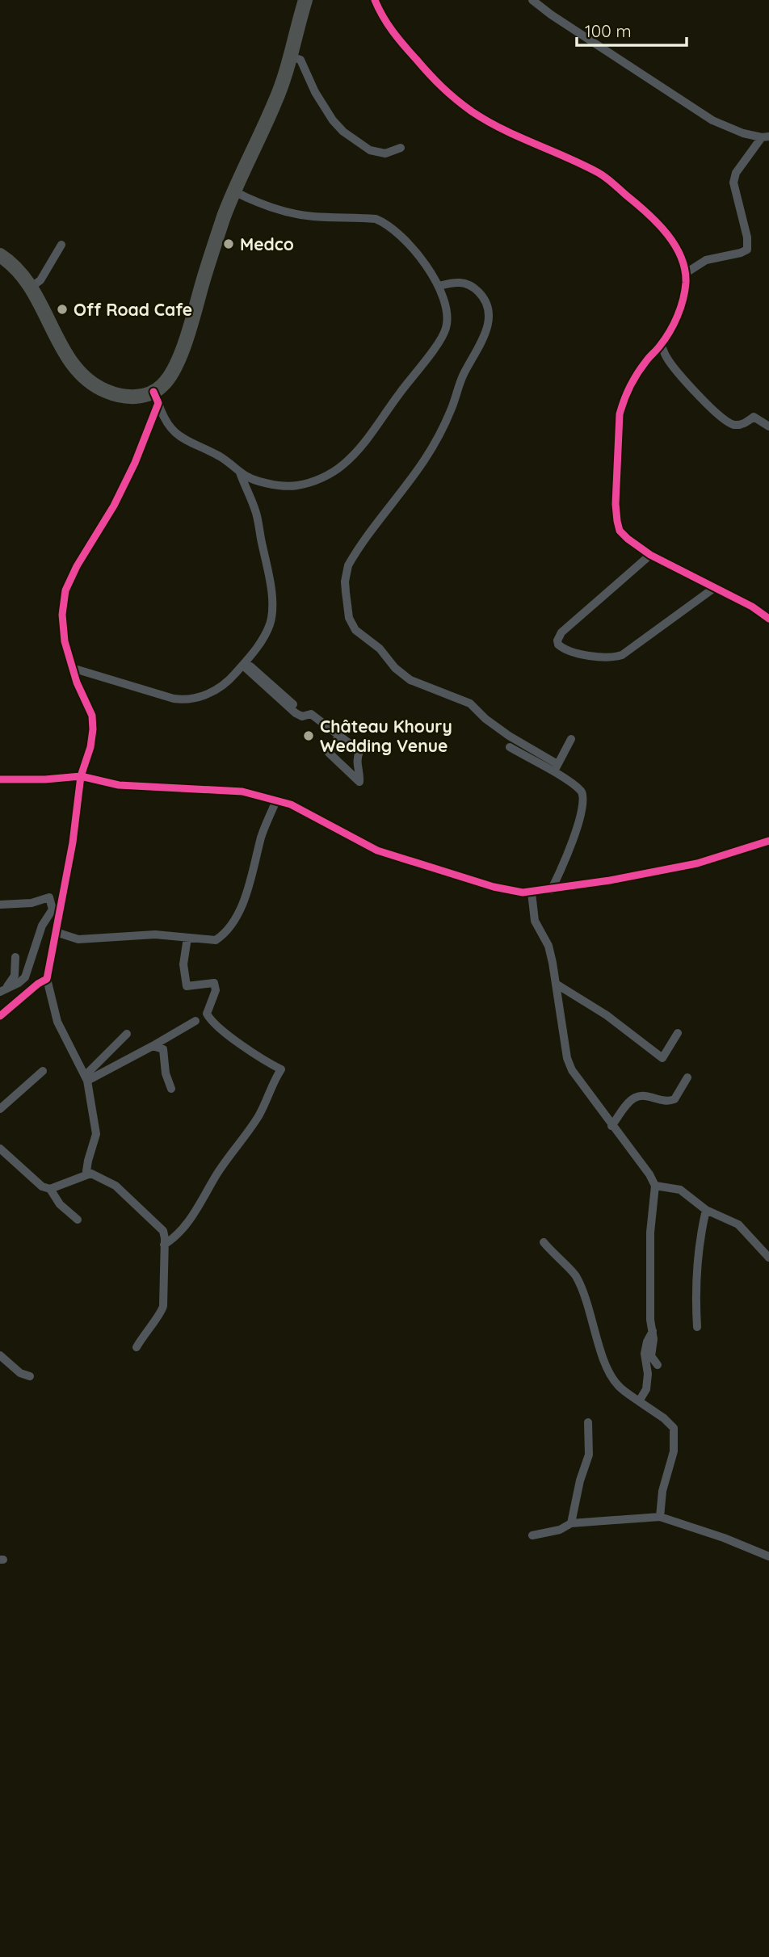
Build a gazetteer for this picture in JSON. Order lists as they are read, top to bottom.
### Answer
{
  "places": ["Medco", "Off Road Cafe", "Château Khoury Wedding Venue"],
  "scale_bar": "100 m"
}
